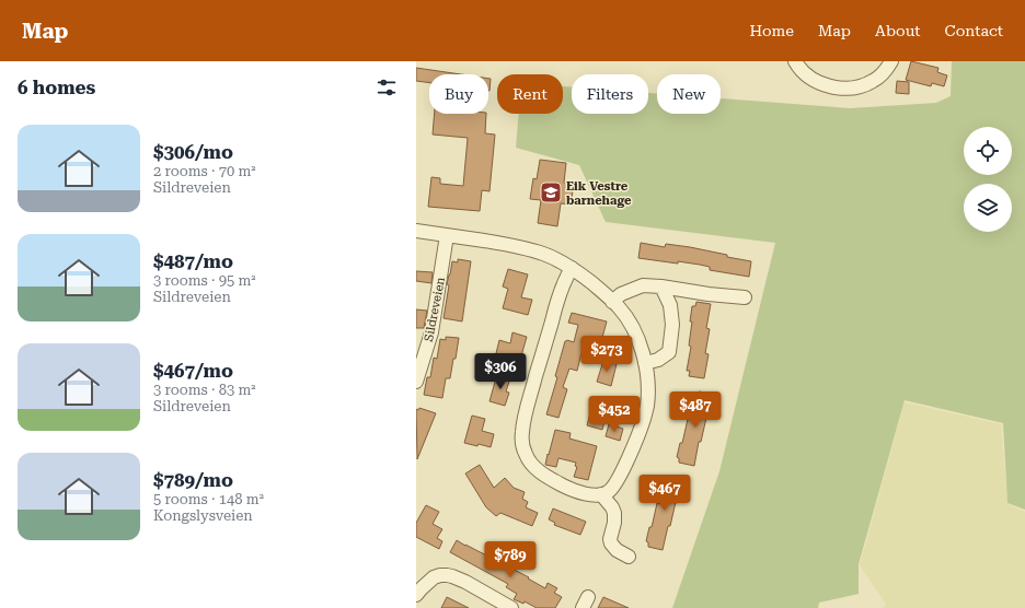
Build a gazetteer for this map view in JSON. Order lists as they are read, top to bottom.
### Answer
{
  "streets": {
    "street": ["Sildreveien"]
  },
  "places": {
    "school or university": ["Eik Vestre barnehage"]
  },
  "page": {
    "header": "Map",
    "nav": [
      "Home",
      "Map",
      "About",
      "Contact"
    ],
    "heading": "6 homes",
    "chip": [
      "Buy",
      "Rent",
      "Filters",
      "New"
    ],
    "list": [
      {
        "name": "$306/mo",
        "note": "2 rooms · 70 m² · Sildreveien"
      },
      {
        "name": "$487/mo",
        "note": "3 rooms · 95 m² · Sildreveien"
      },
      {
        "name": "$467/mo",
        "note": "3 rooms · 83 m² · Sildreveien"
      },
      {
        "name": "$789/mo",
        "note": "5 rooms · 148 m² · Kongslysveien"
      }
    ],
    "price": [
      "$273",
      "$306",
      "$487",
      "$452",
      "$467",
      "$789"
    ]
  }
}
